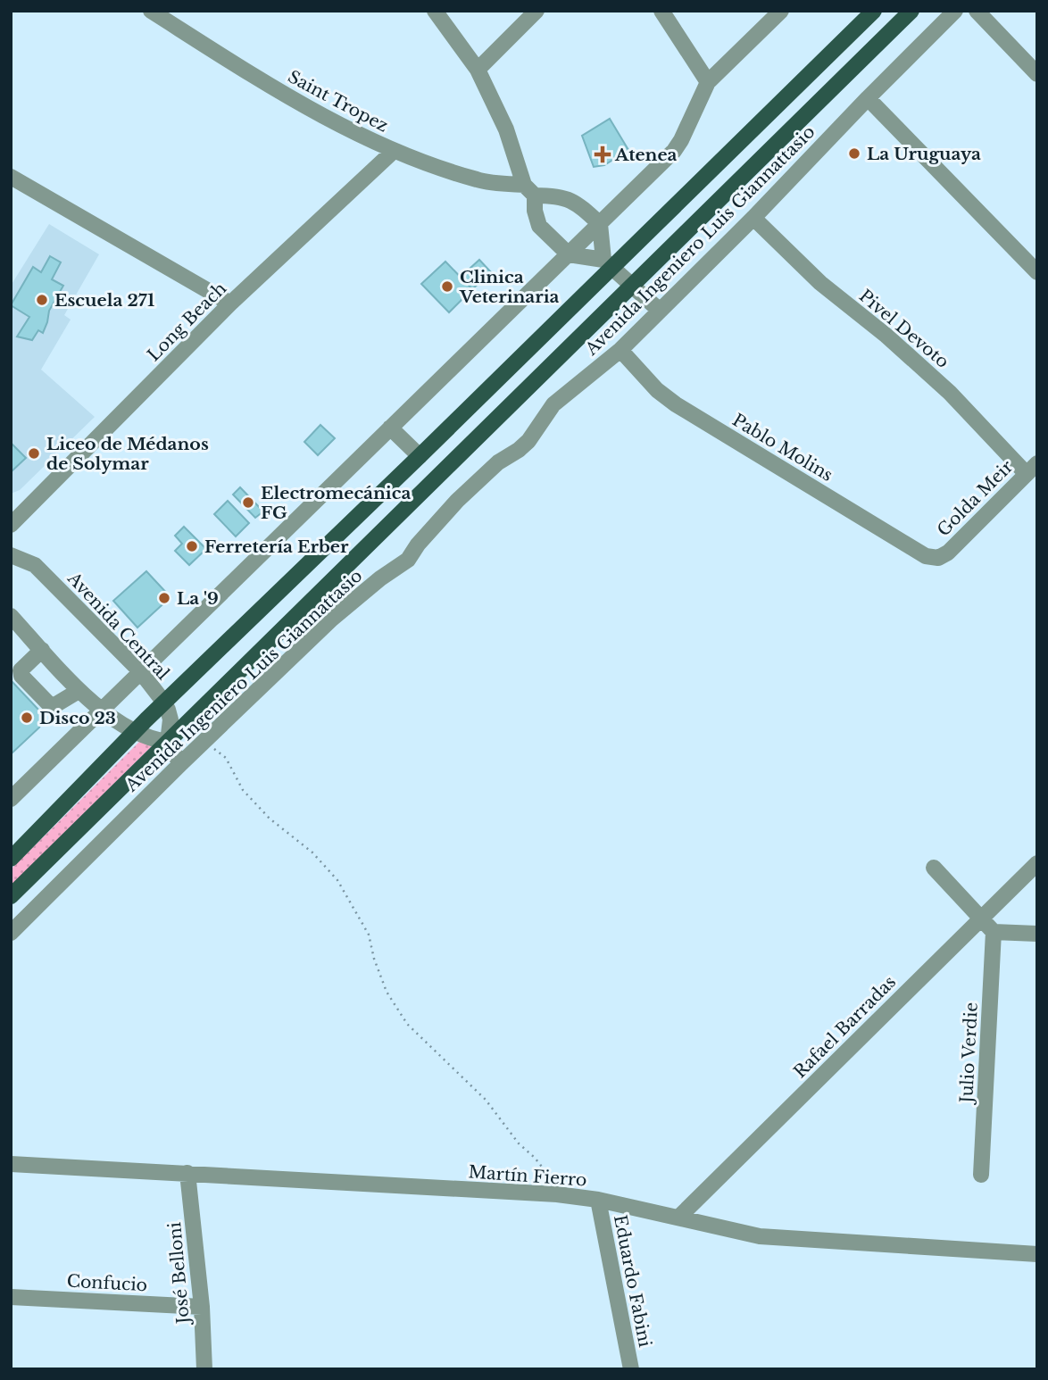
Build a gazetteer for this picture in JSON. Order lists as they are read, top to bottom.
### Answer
{
  "streets": {
    "main road": ["Avenida Ingeniero Luis Giannattasio"],
    "street": [
      "Saint Tropez",
      "Long Beach",
      "Pivel Devoto",
      "Pablo Molins",
      "Golda Meir",
      "Avenida Central",
      "Rafael Barradas",
      "Julio Verdie",
      "Martín Fierro",
      "José Belloni",
      "Eduardo Fabini",
      "Confucio"
    ]
  },
  "crossings": [
    ["Saint Tropez", "Long Beach"],
    ["Avenida Ingeniero Luis Giannattasio", "Pivel Devoto"],
    ["Avenida Ingeniero Luis Giannattasio", "Pablo Molins"],
    ["Avenida Ingeniero Luis Giannattasio", "Avenida Central"],
    ["Pivel Devoto", "Golda Meir"],
    ["Pablo Molins", "Golda Meir"],
    ["Rafael Barradas", "Martín Fierro"],
    ["Martín Fierro", "José Belloni"],
    ["Martín Fierro", "Eduardo Fabini"],
    ["José Belloni", "Confucio"]
  ],
  "places": {
    "other": [
      "La Uruguaya",
      "Clinica Veterinaria",
      "Escuela 271",
      "Liceo de Médanos de Solymar",
      "Electromecánica FG",
      "Ferretería Erber",
      "La '9",
      "Disco 23"
    ],
    "health": ["Atenea"]
  }
}
